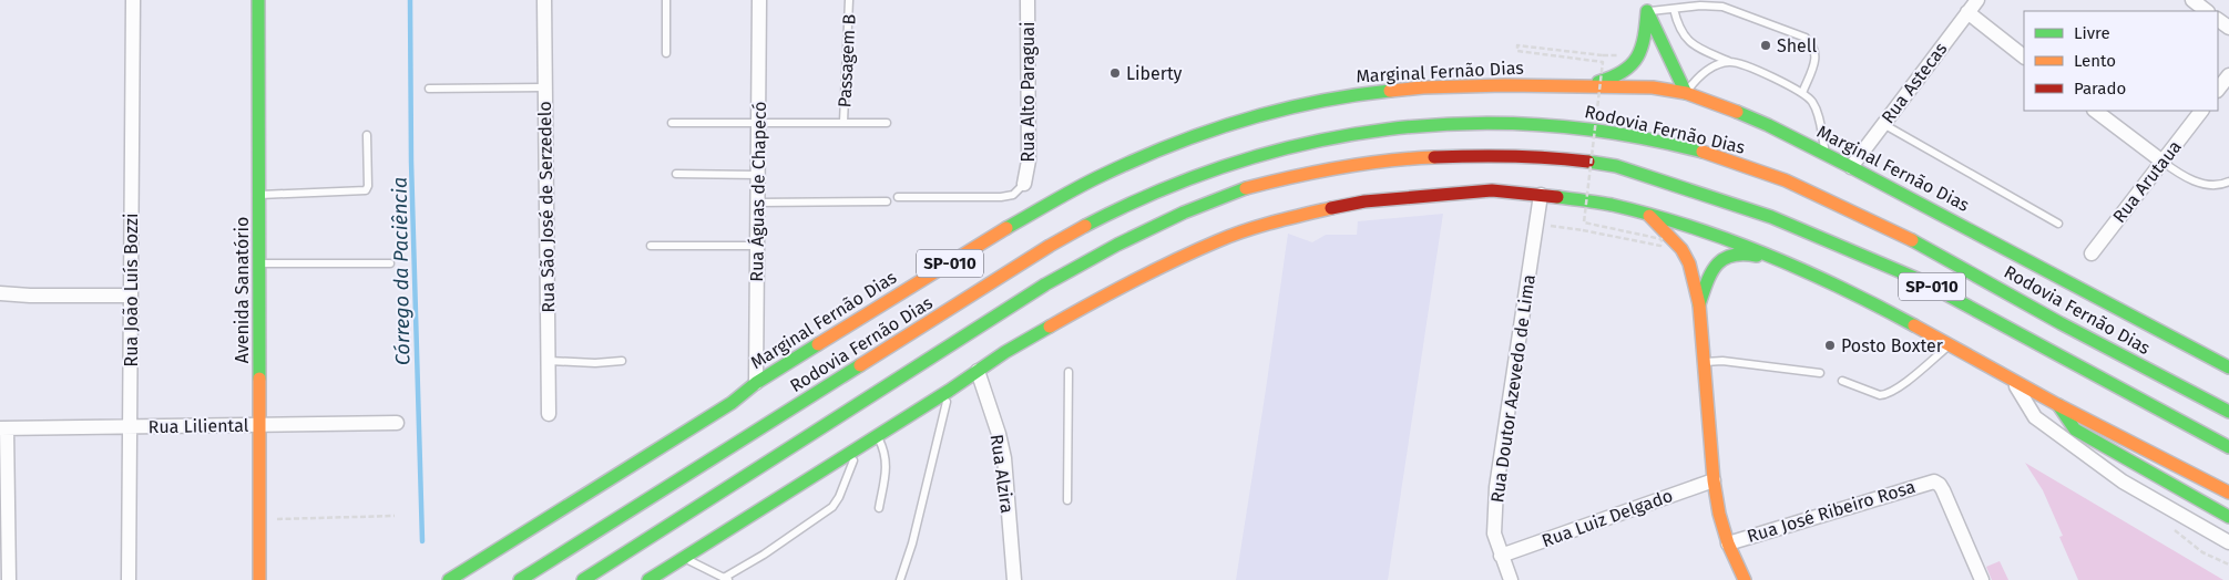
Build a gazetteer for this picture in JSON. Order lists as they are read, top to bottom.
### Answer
{
  "streets": {
    "main road": [
      "Marginal Fernão Dias",
      "Rodovia Fernão Dias",
      "SP-010",
      "Avenida Sanatório"
    ],
    "street": [
      "Rua Astecas",
      "Rua Alto Paraguai",
      "Rua Arutaua",
      "Rua Águas de Chapecó",
      "Rua São José de Serzedelo",
      "Rua João Luís Bozzi",
      "Rua Doutor Azevedo de Lima",
      "Rua Liliental",
      "Rua Alzira",
      "Rua José Ribeiro Rosa",
      "Rua Luiz Delgado"
    ],
    "lane": ["Passagem B"]
  },
  "crossings": [
    ["Marginal Fernão Dias", "Rua Astecas"],
    ["Marginal Fernão Dias", "Rua Águas de Chapecó"],
    ["SP-010", "Rua Doutor Azevedo de Lima"],
    ["SP-010", "Rua Alzira"],
    ["Rua João Luís Bozzi", "Rua Liliental"],
    ["Avenida Sanatório", "Rua Liliental"],
    ["Rua Doutor Azevedo de Lima", "Rua Luiz Delgado"]
  ],
  "water": ["Córrego da Paciência"],
  "places": ["Shell", "Liberty", "Posto Boxter"],
  "legend": ["Livre", "Lento", "Parado"]
}
